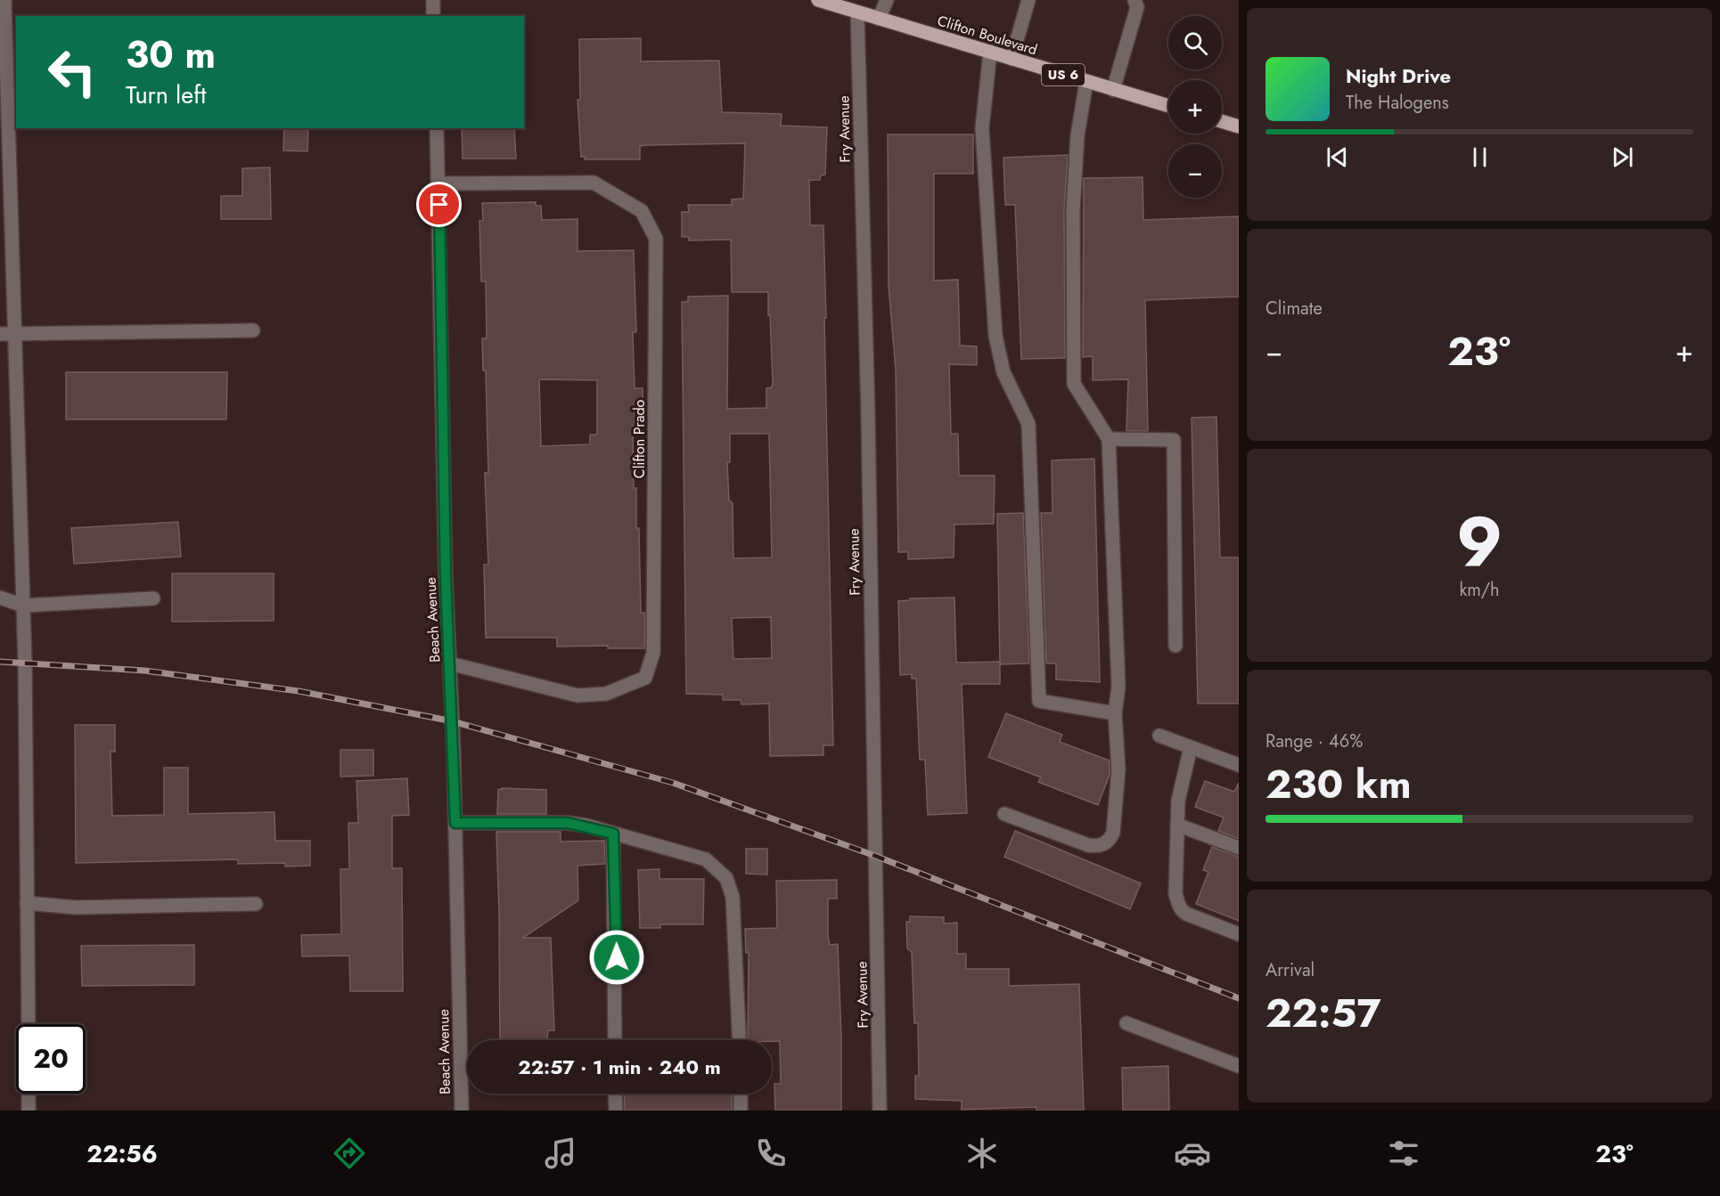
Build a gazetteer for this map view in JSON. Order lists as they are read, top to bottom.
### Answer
{
  "streets": {
    "main road": ["Clifton Boulevard", "US 6"],
    "street": ["Fry Avenue", "Clifton Prado", "Beach Avenue"]
  },
  "crossings": [
    ["Clifton Boulevard", "Fry Avenue"],
    ["Clifton Prado", "Beach Avenue"]
  ],
  "page": {
    "map_buttons": ["+", "−"],
    "turn": ["30 m", "Turn left"],
    "song": ["Night Drive", "The Halogens"],
    "tile": [
      "Climate",
      ["9", "km/h"],
      ["Range · 46%", "230 km"],
      ["Arrival", "22:57"]
    ],
    "heat": ["−", "23°", "+"],
    "limit": "20",
    "trip": "22:57 · 1 min · 240 m",
    "tabs": ["22:56", "23°"]
  }
}
